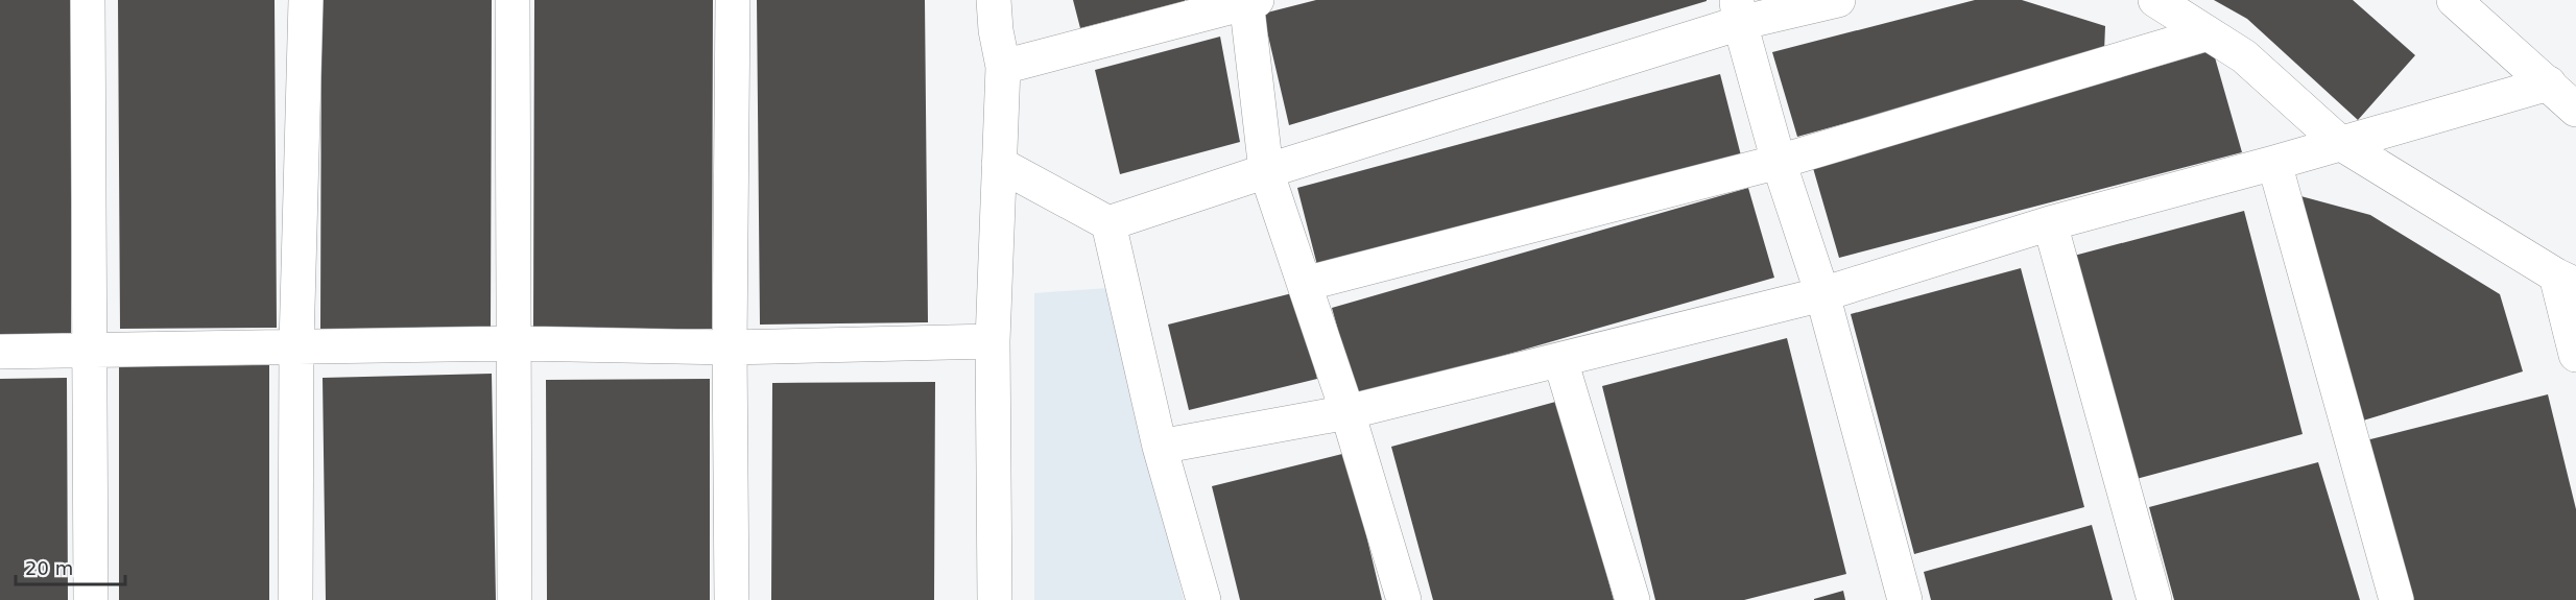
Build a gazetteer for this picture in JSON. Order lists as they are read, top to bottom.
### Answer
{
  "scale_bar": "20 m"
}
